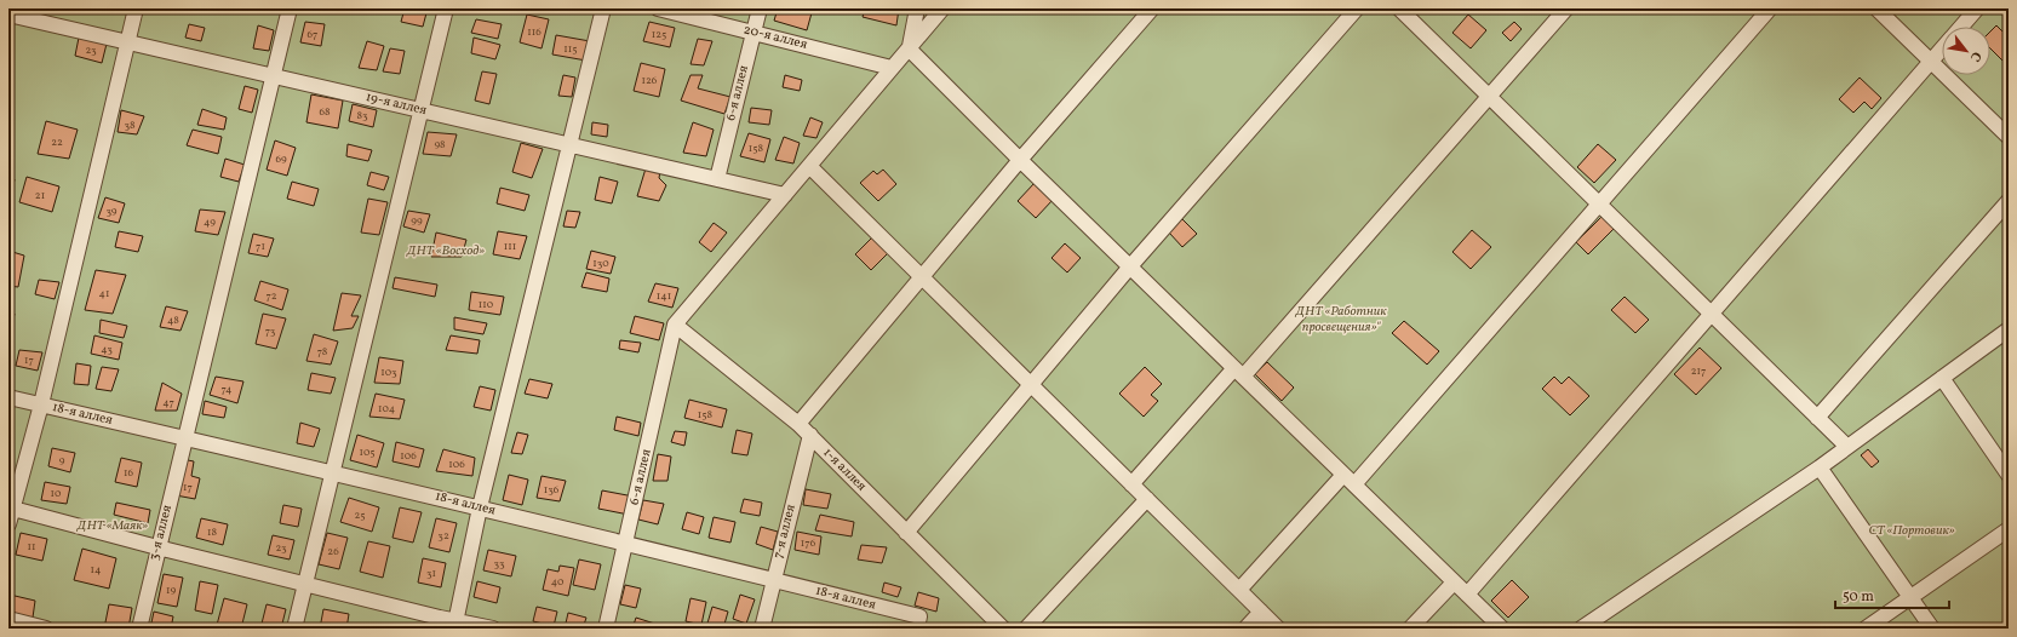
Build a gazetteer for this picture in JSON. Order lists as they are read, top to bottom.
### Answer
{
  "streets": {
    "street": [
      "20-я аллея",
      "6-я аллея",
      "19-я аллея",
      "18-я аллея",
      "1-я аллея",
      "7-я аллея",
      "3-я аллея"
    ]
  },
  "crossings": [
    ["20-я аллея", "6-я аллея"],
    ["6-я аллея", "19-я аллея"],
    ["6-я аллея", "18-я аллея"],
    ["6-я аллея", "1-я аллея"],
    ["19-я аллея", "3-я аллея"],
    ["18-я аллея", "7-я аллея"],
    ["18-я аллея", "3-я аллея"],
    ["1-я аллея", "7-я аллея"]
  ],
  "parks": [
    "ДНТ «Восход»",
    "ДНТ «Работник просвещения»\"",
    "ДНТ «Маяк»",
    "СТ «Портовик»"
  ],
  "house_numbers": [
    "116",
    "67",
    "125",
    "115",
    "23",
    "126",
    "68",
    "83",
    "38",
    "22",
    "98",
    "158",
    "69",
    "21",
    "39",
    "99",
    "49",
    "71",
    "111",
    "130",
    "41",
    "72",
    "141",
    "110",
    "48",
    "73",
    "43",
    "78",
    "17",
    "217",
    "103",
    "74",
    "47",
    "104",
    "158",
    "105",
    "106",
    "9",
    "106",
    "16",
    "17",
    "136",
    "10",
    "25",
    "18",
    "32",
    "176",
    "11",
    "23",
    "26",
    "33",
    "14",
    "31",
    "40",
    "19"
  ],
  "scale_bar": "50 m",
  "north": "bottom right"
}
